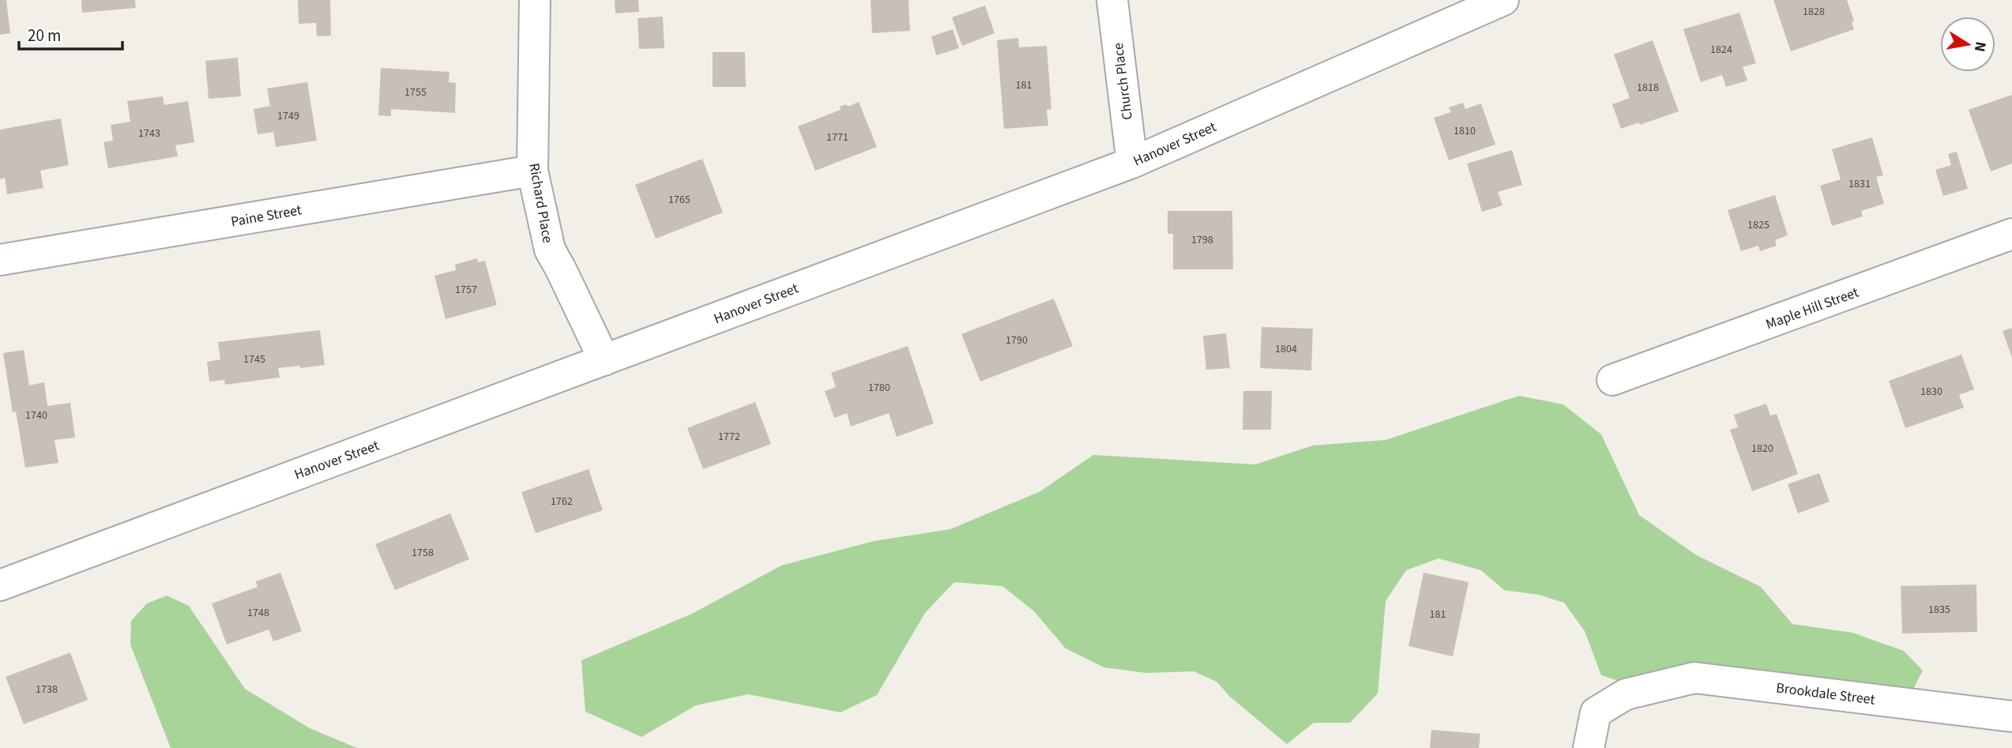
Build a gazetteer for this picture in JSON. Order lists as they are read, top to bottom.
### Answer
{
  "streets": {
    "street": [
      "Church Place",
      "Hanover Street",
      "Richard Place",
      "Paine Street",
      "Maple Hill Street",
      "Brookdale Street"
    ]
  },
  "crossings": [
    ["Church Place", "Hanover Street"],
    ["Hanover Street", "Richard Place"],
    ["Richard Place", "Paine Street"]
  ],
  "house_numbers": [
    "1828",
    "1824",
    "181",
    "1818",
    "1755",
    "1749",
    "1810",
    "1743",
    "1771",
    "1831",
    "1765",
    "1825",
    "1798",
    "1757",
    "1790",
    "1804",
    "1745",
    "1780",
    "1830",
    "1740",
    "1772",
    "1820",
    "1762",
    "1758",
    "1835",
    "1748",
    "181",
    "1738"
  ],
  "scale_bar": "20 m",
  "north": "right"
}
